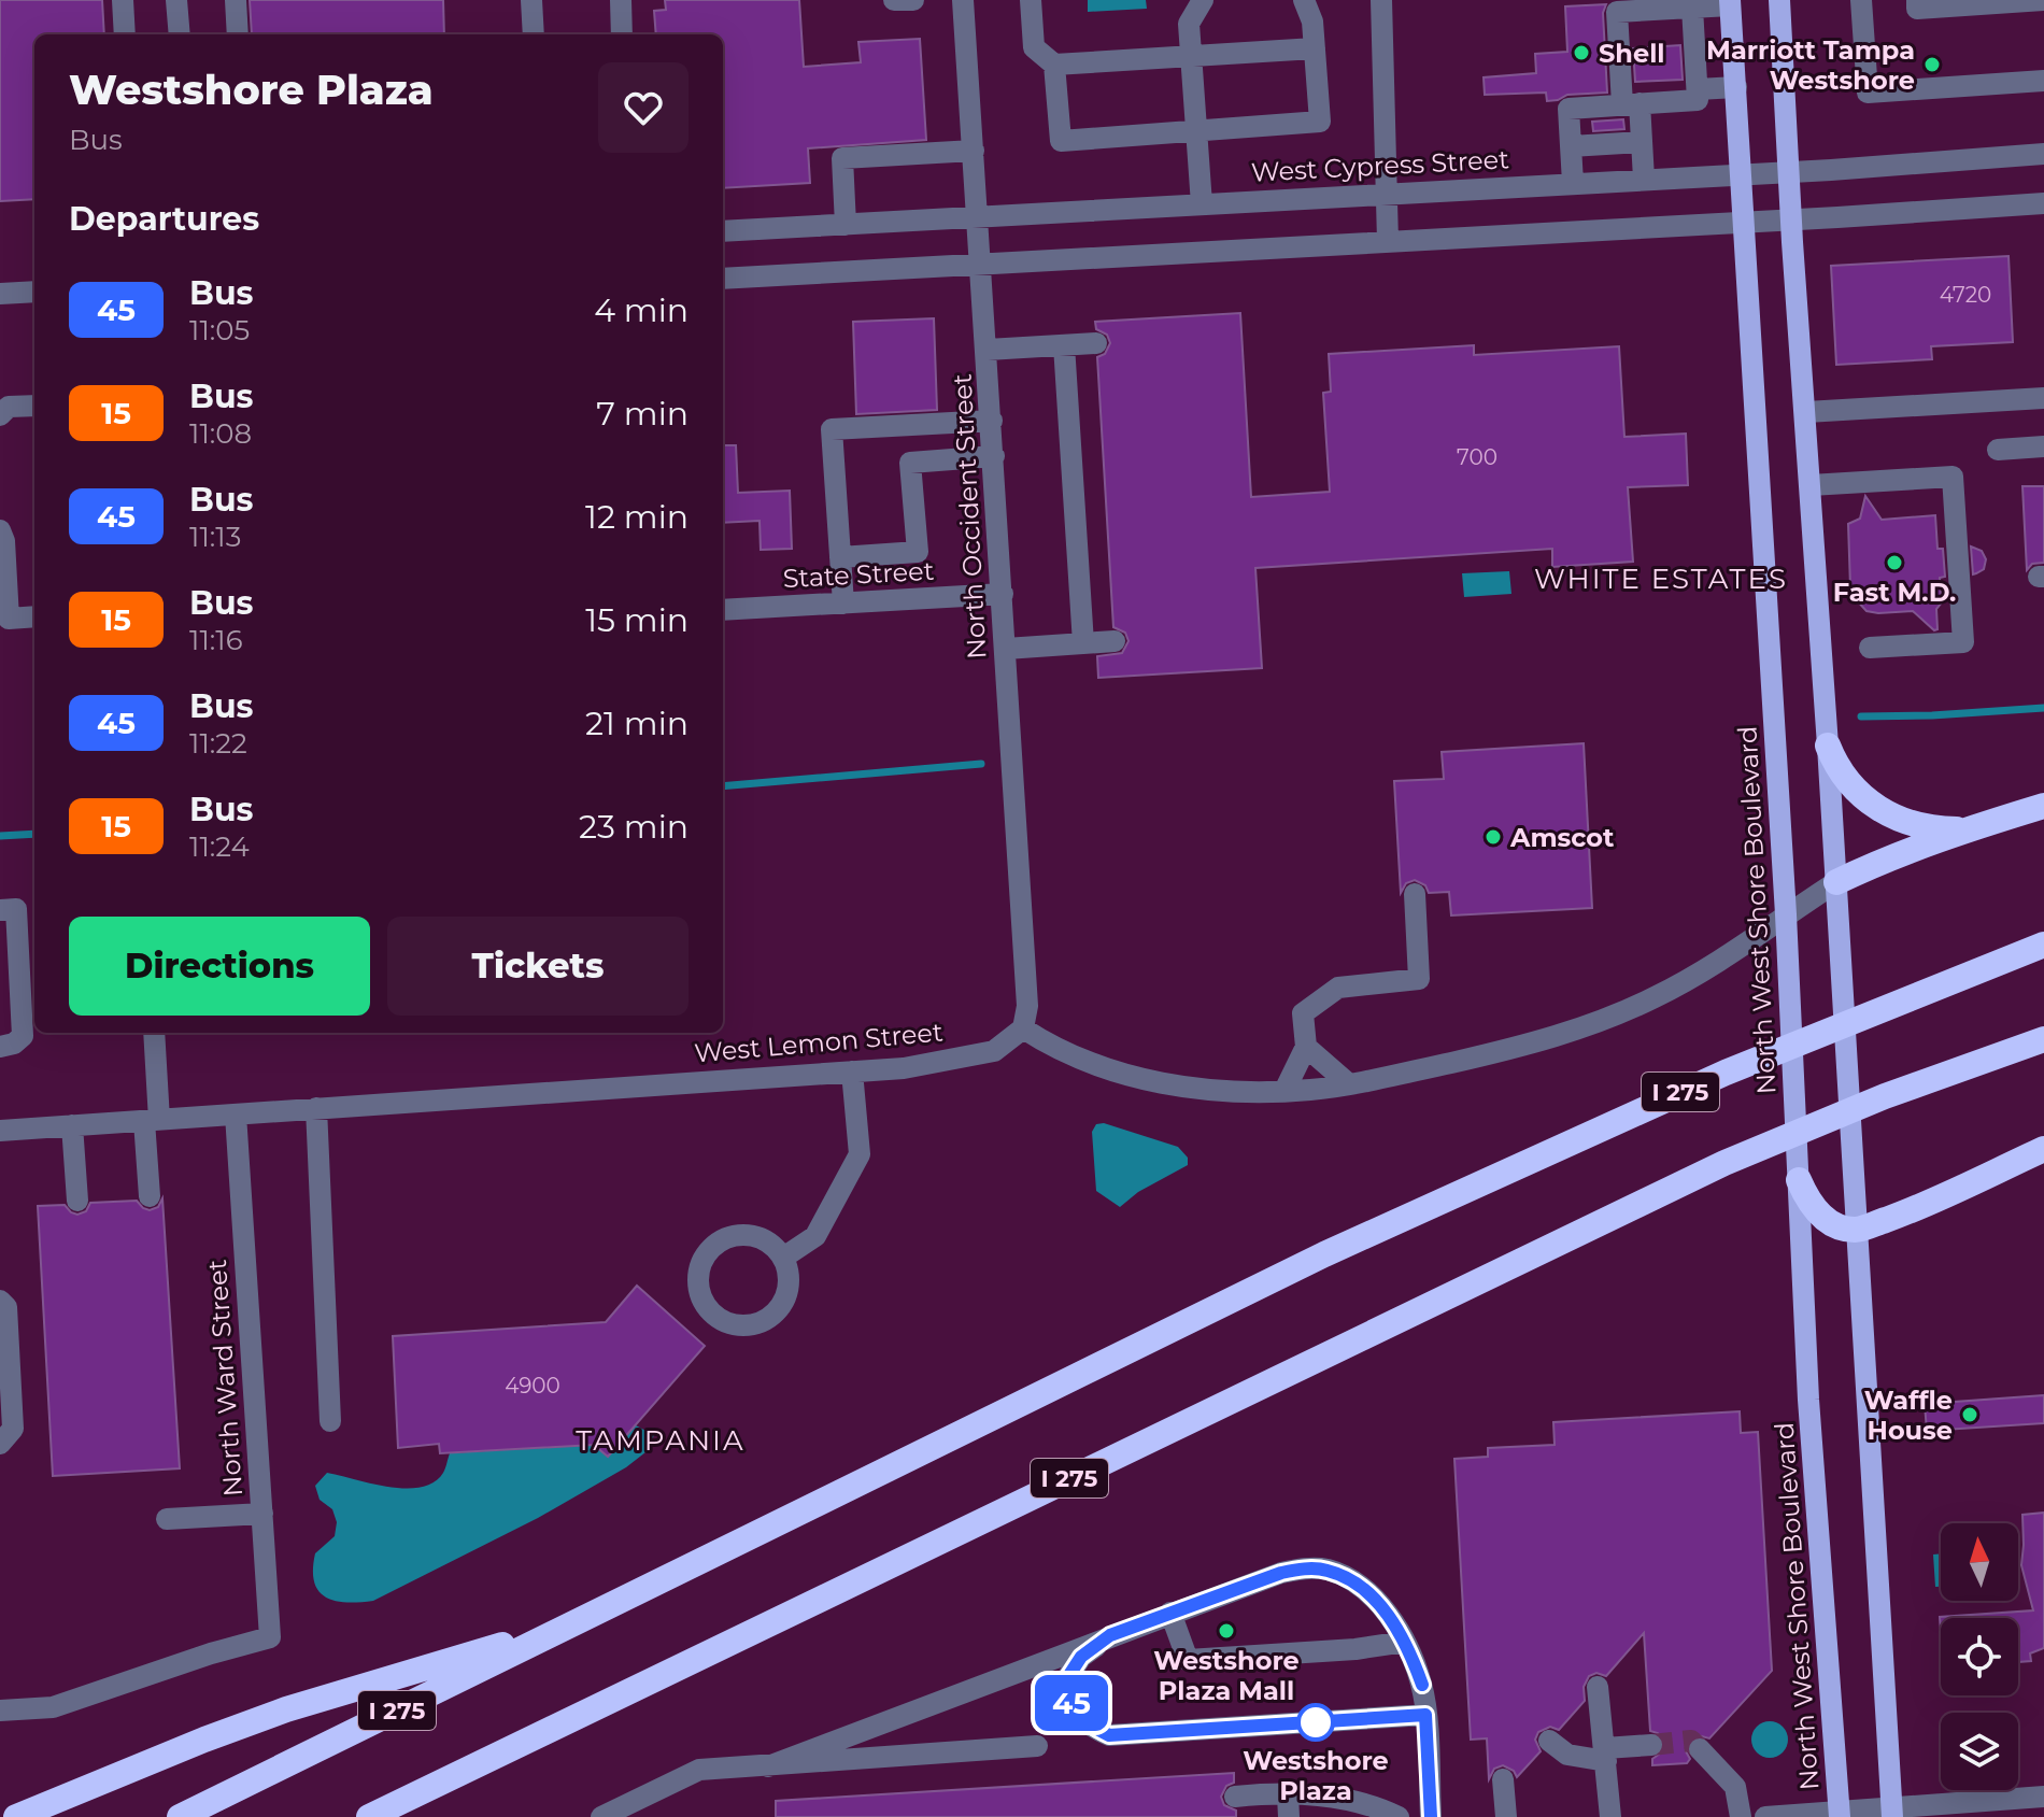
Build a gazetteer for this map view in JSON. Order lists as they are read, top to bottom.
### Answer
{
  "streets": {
    "highway": ["I 275"],
    "main road": ["North West Shore Boulevard"],
    "street": [
      "West Cypress Street",
      "North Occident Street",
      "State Street",
      "West Lemon Street",
      "North Ward Street"
    ]
  },
  "crossings": [
    ["West Cypress Street", "North Occident Street"],
    ["West Cypress Street", "North West Shore Boulevard"],
    ["North Occident Street", "State Street"],
    ["North Occident Street", "West Lemon Street"],
    ["West Lemon Street", "North Ward Street"]
  ],
  "districts": ["WHITE ESTATES", "TAMPANIA"],
  "places": [
    "Shell",
    "Marriott Tampa Westshore",
    "Fast M.D.",
    "Amscot",
    "Waffle House",
    "Westshore Plaza Mall",
    "Westshore Plaza"
  ],
  "lines": ["bus line 45"],
  "house_numbers": ["4720", "700", "4900"],
  "north": "top",
  "page": {
    "on_map": "45",
    "heading": [
      ["Westshore Plaza", "Bus"],
      "Departures"
    ],
    "list": [
      {
        "mark": "45",
        "name": "Bus",
        "note": "11:05",
        "value": "4 min"
      },
      {
        "mark": "15",
        "name": "Bus",
        "note": "11:08",
        "value": "7 min"
      },
      {
        "mark": "45",
        "name": "Bus",
        "note": "11:13",
        "value": "12 min"
      },
      {
        "mark": "15",
        "name": "Bus",
        "note": "11:16",
        "value": "15 min"
      },
      {
        "mark": "45",
        "name": "Bus",
        "note": "11:22",
        "value": "21 min"
      },
      {
        "mark": "15",
        "name": "Bus",
        "note": "11:24",
        "value": "23 min"
      }
    ],
    "buttons": ["Directions", "Tickets"]
  }
}
